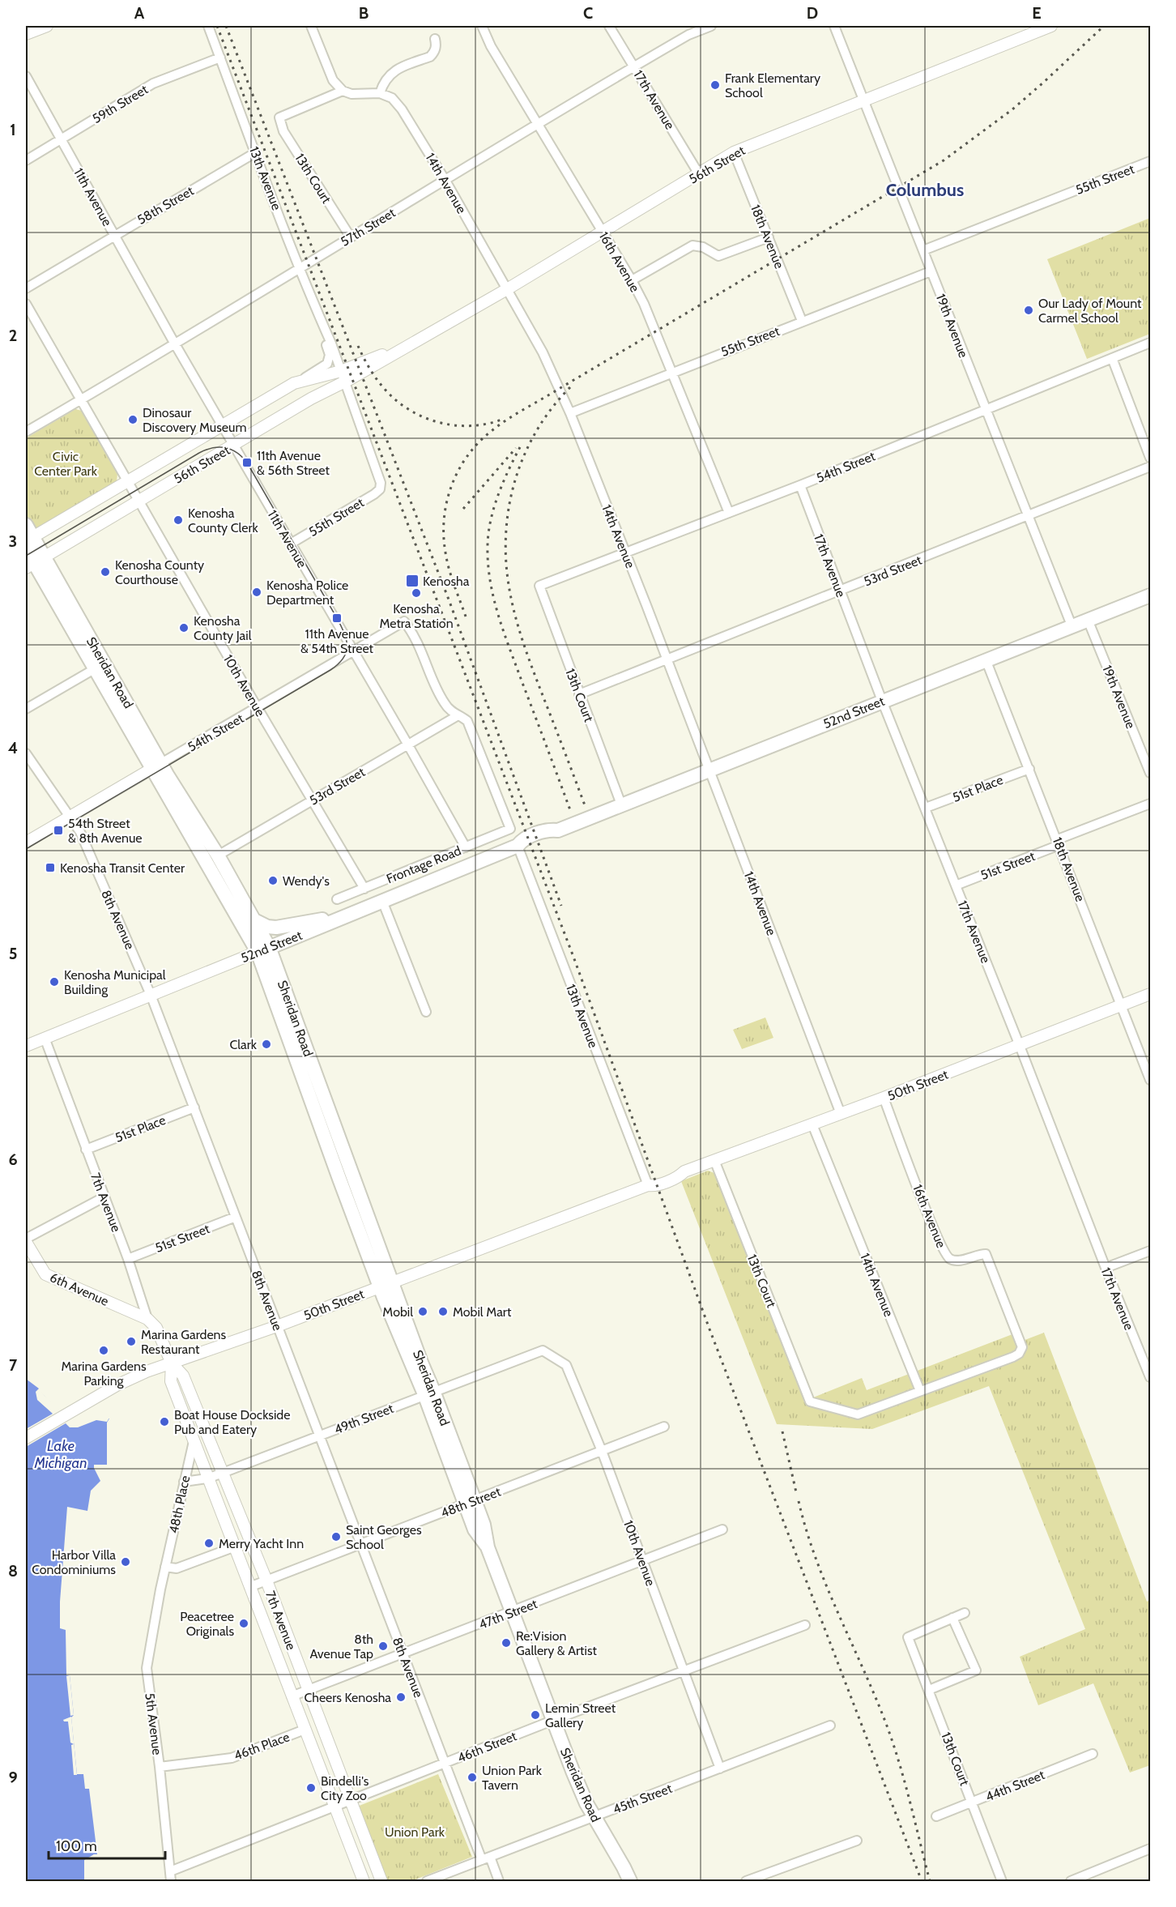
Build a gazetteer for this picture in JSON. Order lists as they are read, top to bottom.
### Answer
{
  "streets": {
    "main road": ["Sheridan Road", "52nd Street"],
    "street": [
      "17th Avenue",
      "59th Street",
      "56th Street",
      "13th Avenue",
      "13th Court",
      "55th Street",
      "14th Avenue",
      "11th Avenue",
      "58th Street",
      "57th Street",
      "18th Avenue",
      "16th Avenue",
      "19th Avenue",
      "54th Street",
      "53rd Street",
      "10th Avenue",
      "51st Place",
      "Frontage Road",
      "51st Street",
      "8th Avenue",
      "50th Street",
      "7th Avenue",
      "6th Avenue",
      "49th Street",
      "48th Street",
      "48th Place",
      "47th Street",
      "5th Avenue",
      "46th Place",
      "46th Street",
      "44th Street",
      "45th Street"
    ]
  },
  "crossings": [
    ["17th Avenue", "56th Street"],
    ["17th Avenue", "57th Street"],
    ["17th Avenue", "54th Street"],
    ["17th Avenue", "53rd Street"],
    ["17th Avenue", "52nd Street"],
    ["17th Avenue", "51st Place"],
    ["17th Avenue", "51st Street"],
    ["17th Avenue", "50th Street"],
    ["59th Street", "13th Avenue"],
    ["59th Street", "11th Avenue"],
    ["56th Street", "13th Avenue"],
    ["56th Street", "14th Avenue"],
    ["56th Street", "11th Avenue"],
    ["56th Street", "18th Avenue"],
    ["56th Street", "16th Avenue"],
    ["56th Street", "19th Avenue"],
    ["56th Street", "Sheridan Road"],
    ["56th Street", "10th Avenue"],
    ["13th Avenue", "55th Street"],
    ["13th Avenue", "58th Street"],
    ["13th Avenue", "57th Street"],
    ["13th Avenue", "52nd Street"],
    ["13th Avenue", "50th Street"],
    ["13th Court", "14th Avenue"],
    ["13th Court", "57th Street"],
    ["13th Court", "16th Avenue"],
    ["13th Court", "54th Street"],
    ["13th Court", "53rd Street"],
    ["13th Court", "52nd Street"],
    ["13th Court", "50th Street"],
    ["13th Court", "44th Street"],
    ["55th Street", "14th Avenue"],
    ["55th Street", "11th Avenue"],
    ["55th Street", "18th Avenue"],
    ["55th Street", "16th Avenue"],
    ["55th Street", "19th Avenue"],
    ["14th Avenue", "57th Street"],
    ["14th Avenue", "16th Avenue"],
    ["14th Avenue", "54th Street"],
    ["14th Avenue", "53rd Street"],
    ["14th Avenue", "52nd Street"],
    ["14th Avenue", "50th Street"],
    ["11th Avenue", "58th Street"],
    ["11th Avenue", "57th Street"],
    ["11th Avenue", "54th Street"],
    ["11th Avenue", "53rd Street"],
    ["11th Avenue", "Frontage Road"],
    ["57th Street", "16th Avenue"],
    ["57th Street", "10th Avenue"],
    ["18th Avenue", "52nd Street"],
    ["18th Avenue", "51st Place"],
    ["18th Avenue", "51st Street"],
    ["18th Avenue", "50th Street"],
    ["16th Avenue", "54th Street"],
    ["16th Avenue", "50th Street"],
    ["19th Avenue", "54th Street"],
    ["19th Avenue", "53rd Street"],
    ["19th Avenue", "52nd Street"],
    ["54th Street", "53rd Street"],
    ["54th Street", "Sheridan Road"],
    ["54th Street", "10th Avenue"],
    ["54th Street", "Frontage Road"],
    ["54th Street", "8th Avenue"],
    ["53rd Street", "Sheridan Road"],
    ["53rd Street", "10th Avenue"],
    ["53rd Street", "Frontage Road"],
    ["Sheridan Road", "52nd Street"],
    ["Sheridan Road", "50th Street"],
    ["Sheridan Road", "49th Street"],
    ["Sheridan Road", "48th Street"],
    ["Sheridan Road", "47th Street"],
    ["Sheridan Road", "46th Street"],
    ["Sheridan Road", "45th Street"],
    ["10th Avenue", "Frontage Road"],
    ["10th Avenue", "49th Street"],
    ["10th Avenue", "48th Street"],
    ["10th Avenue", "47th Street"],
    ["10th Avenue", "46th Street"],
    ["10th Avenue", "45th Street"],
    ["52nd Street", "8th Avenue"],
    ["52nd Street", "7th Avenue"],
    ["51st Place", "8th Avenue"],
    ["51st Place", "7th Avenue"],
    ["51st Street", "8th Avenue"],
    ["51st Street", "7th Avenue"],
    ["8th Avenue", "50th Street"],
    ["8th Avenue", "49th Street"],
    ["8th Avenue", "48th Street"],
    ["8th Avenue", "47th Street"],
    ["8th Avenue", "46th Street"],
    ["8th Avenue", "45th Street"],
    ["50th Street", "7th Avenue"],
    ["7th Avenue", "6th Avenue"],
    ["7th Avenue", "49th Street"],
    ["7th Avenue", "48th Street"],
    ["7th Avenue", "48th Place"],
    ["7th Avenue", "47th Street"],
    ["7th Avenue", "46th Place"],
    ["7th Avenue", "46th Street"],
    ["49th Street", "48th Place"],
    ["48th Place", "5th Avenue"],
    ["5th Avenue", "46th Place"],
    ["5th Avenue", "46th Street"]
  ],
  "districts": ["Columbus"],
  "water": ["Lake Michigan"],
  "parks": ["Civic Center Park", "Union Park"],
  "places": {
    "other": [
      "Frank Elementary School",
      "Our Lady of Mount Carmel School",
      "Dinosaur Discovery Museum",
      "Kenosha County Clerk",
      "Kenosha County Courthouse",
      "Kenosha Police Department",
      "Kenosha Metra Station",
      "Kenosha County Jail",
      "Wendy's",
      "Kenosha Municipal Building",
      "Clark",
      "Mobil",
      "Mobil Mart",
      "Marina Gardens Restaurant",
      "Marina Gardens Parking",
      "Boat House Dockside Pub and Eatery",
      "Saint Georges School",
      "Merry Yacht Inn",
      "Harbor Villa Condominiums",
      "Peacetree Originals",
      "Re:Vision Gallery & Artist",
      "8th Avenue Tap",
      "Cheers Kenosha",
      "Lemin Street Gallery",
      "Union Park Tavern",
      "Bindelli's City Zoo"
    ],
    "transit": [
      "11th Avenue & 56th Street",
      "Kenosha",
      "11th Avenue & 54th Street",
      "54th Street & 8th Avenue",
      "Kenosha Transit Center"
    ]
  },
  "scale_bar": "100 m",
  "grid": {
    "columns": [
      "A",
      "B",
      "C",
      "D",
      "E"
    ],
    "rows": [
      "1",
      "2",
      "3",
      "4",
      "5",
      "6",
      "7",
      "8",
      "9"
    ]
  }
}
